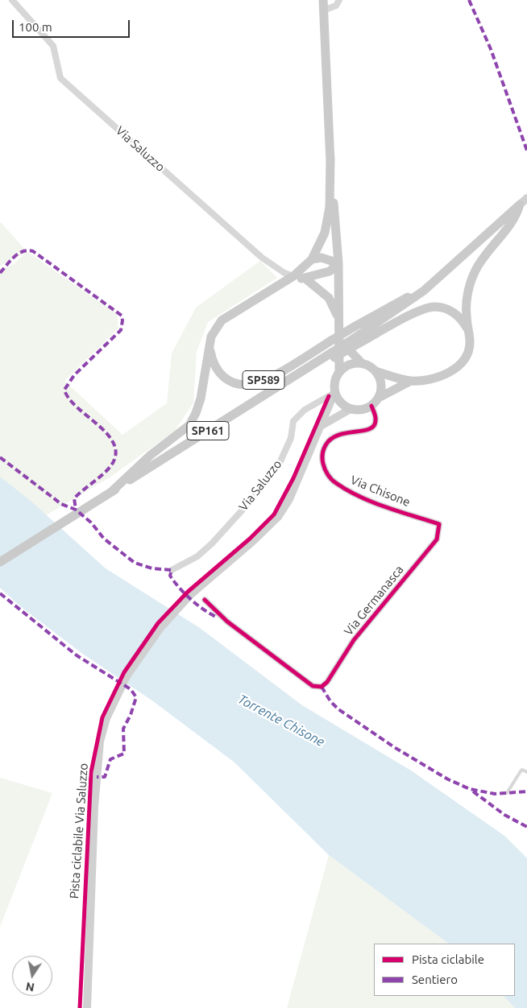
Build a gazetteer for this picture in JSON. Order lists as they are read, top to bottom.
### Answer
{
  "streets": {
    "main road": ["SP589", "SP161"],
    "street": ["Via Saluzzo", "Via Chisone", "Via Germanasca"],
    "cycle path": ["Pista ciclabile Via Saluzzo"]
  },
  "crossings": [
    ["Via Saluzzo", "SP589"],
    ["Via Saluzzo", "Via Chisone"],
    ["SP589", "SP161"],
    ["Via Chisone", "Via Germanasca"]
  ],
  "water": ["Torrente Chisone"],
  "legend": ["Pista ciclabile", "Sentiero"],
  "scale_bar": "100 m",
  "north": "bottom"
}
